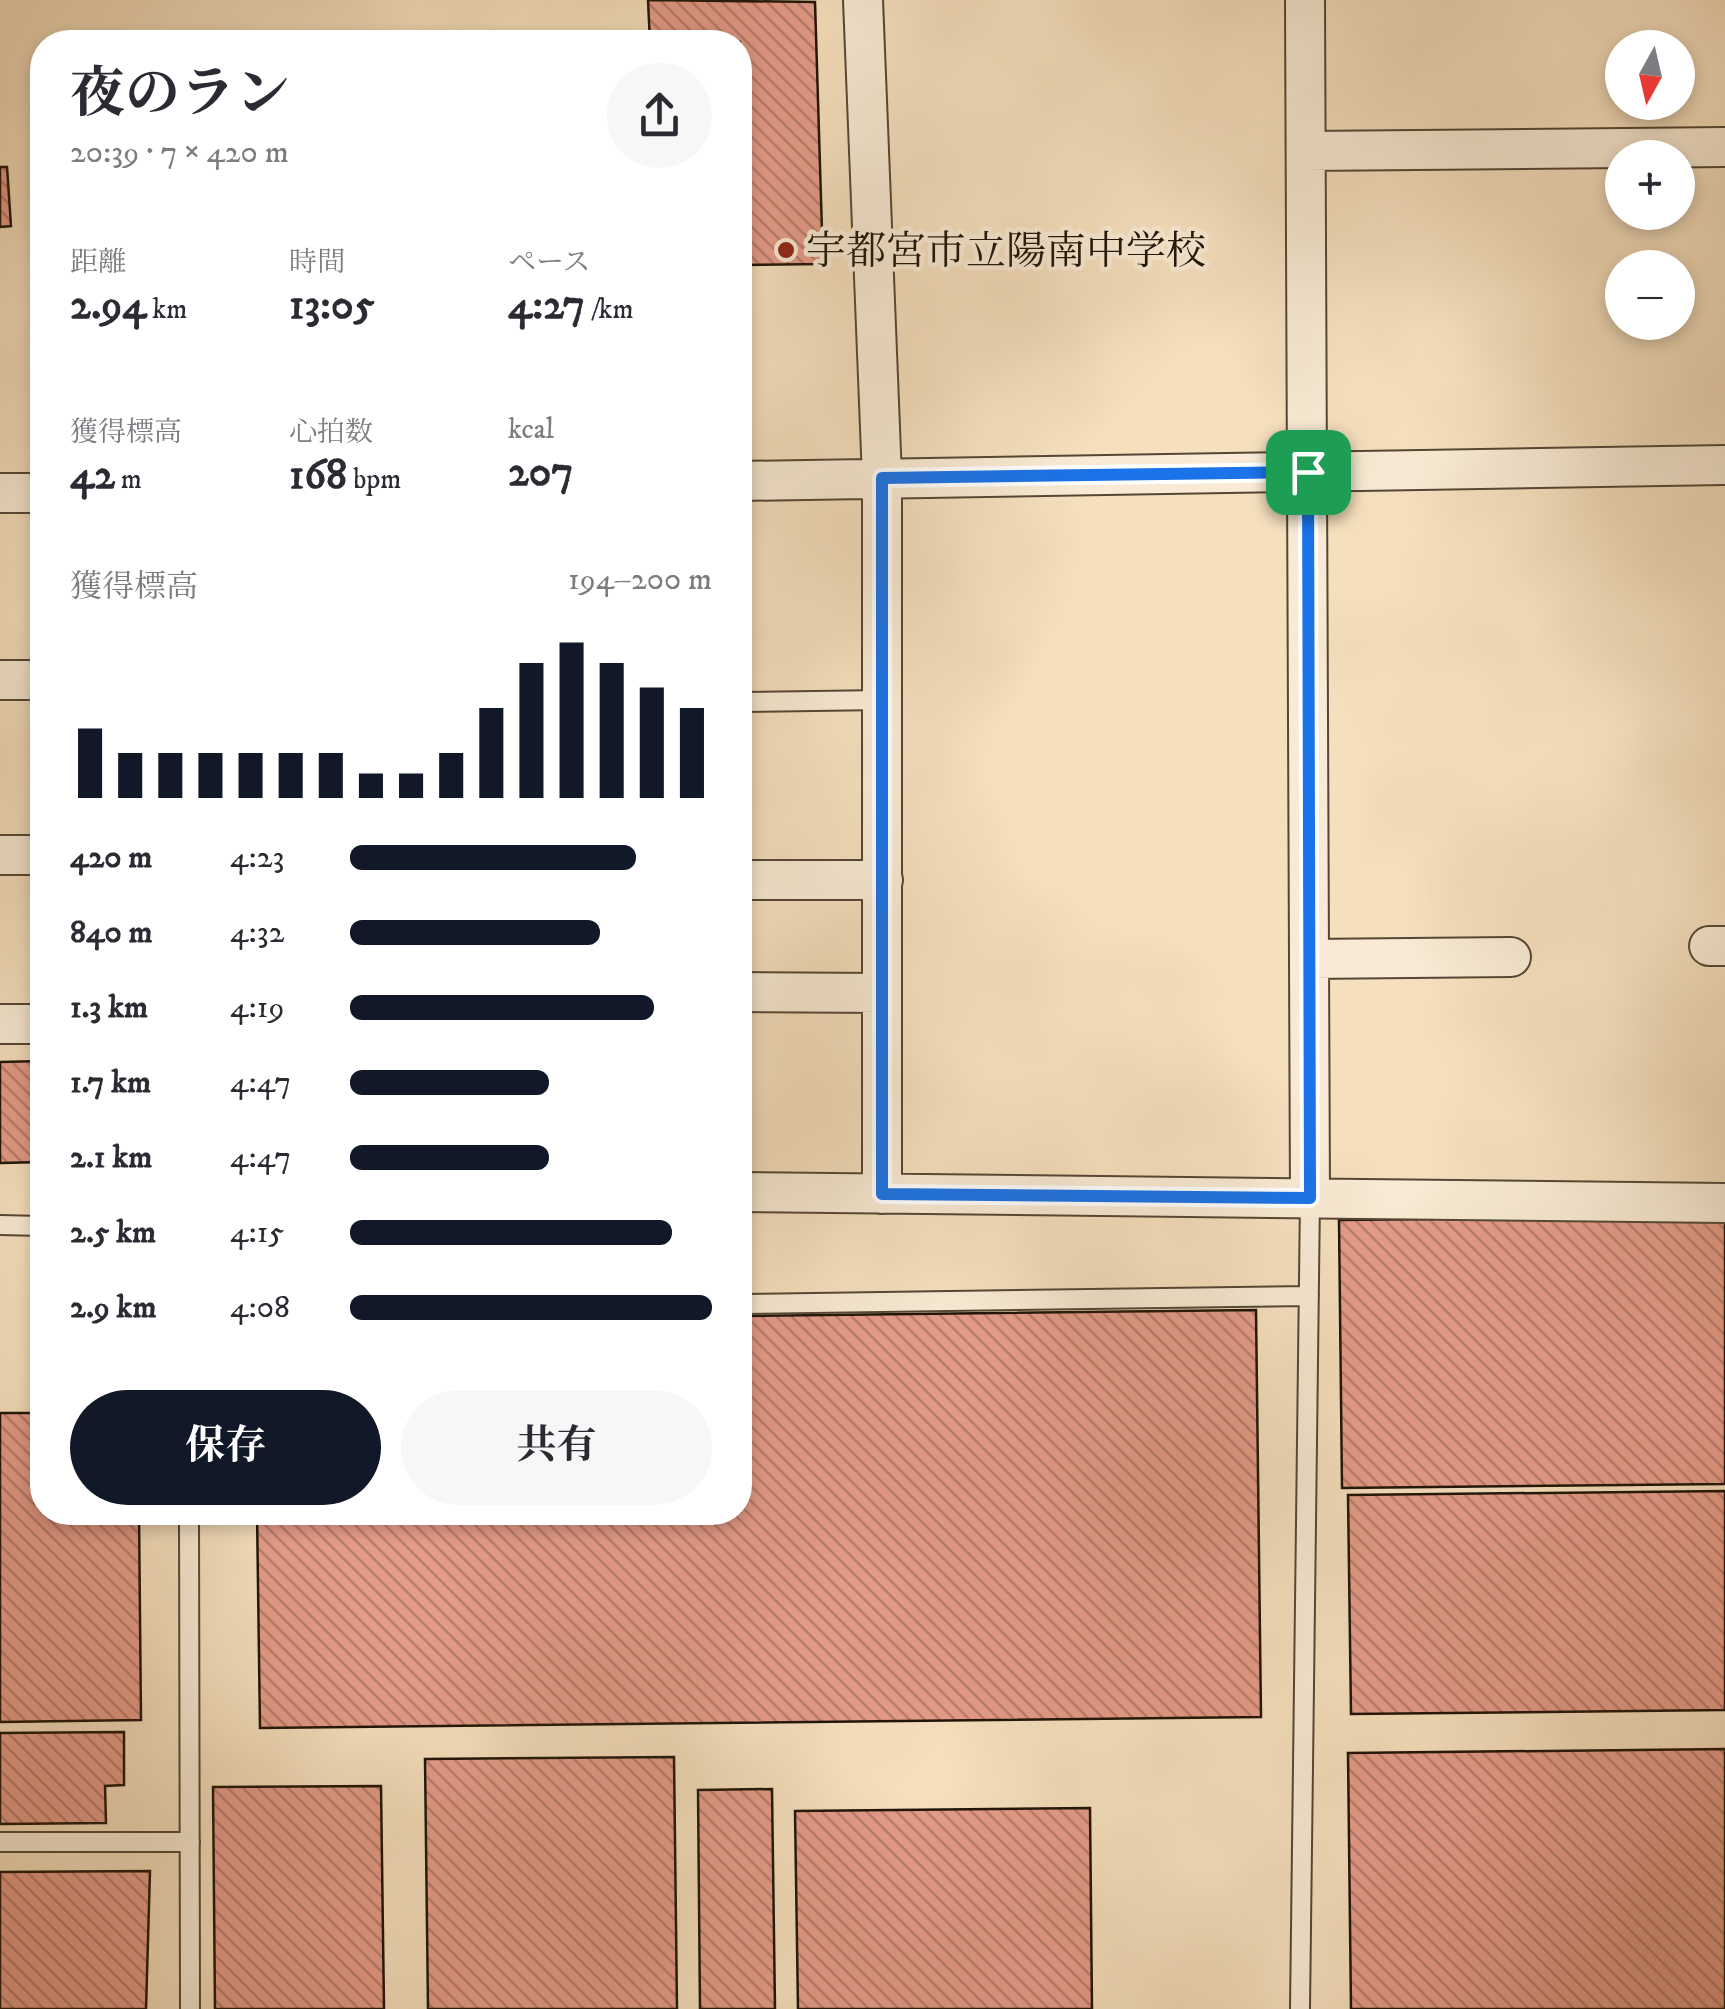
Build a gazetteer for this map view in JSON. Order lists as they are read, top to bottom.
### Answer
{
  "places": ["宇都宮市立陽南中学校"],
  "north": "bottom",
  "page": {
    "map_buttons": ["+", "−"],
    "heading": ["夜のラン", "20:39 · 7 × 420 m"],
    "stats": [
      ["距離", "2.94 km"],
      ["時間", "13:05"],
      ["ペース", "4:27 /km"],
      ["獲得標高", "42 m"],
      ["心拍数", "168 bpm"],
      ["kcal", "207"]
    ],
    "chart": ["獲得標高", "194–200 m"],
    "list": [
      {
        "name": "420 m",
        "note": "4:23"
      },
      {
        "name": "840 m",
        "note": "4:32"
      },
      {
        "name": "1.3 km",
        "note": "4:19"
      },
      {
        "name": "1.7 km",
        "note": "4:47"
      },
      {
        "name": "2.1 km",
        "note": "4:47"
      },
      {
        "name": "2.5 km",
        "note": "4:15"
      },
      {
        "name": "2.9 km",
        "note": "4:08"
      }
    ],
    "buttons": ["保存", "共有"]
  }
}
